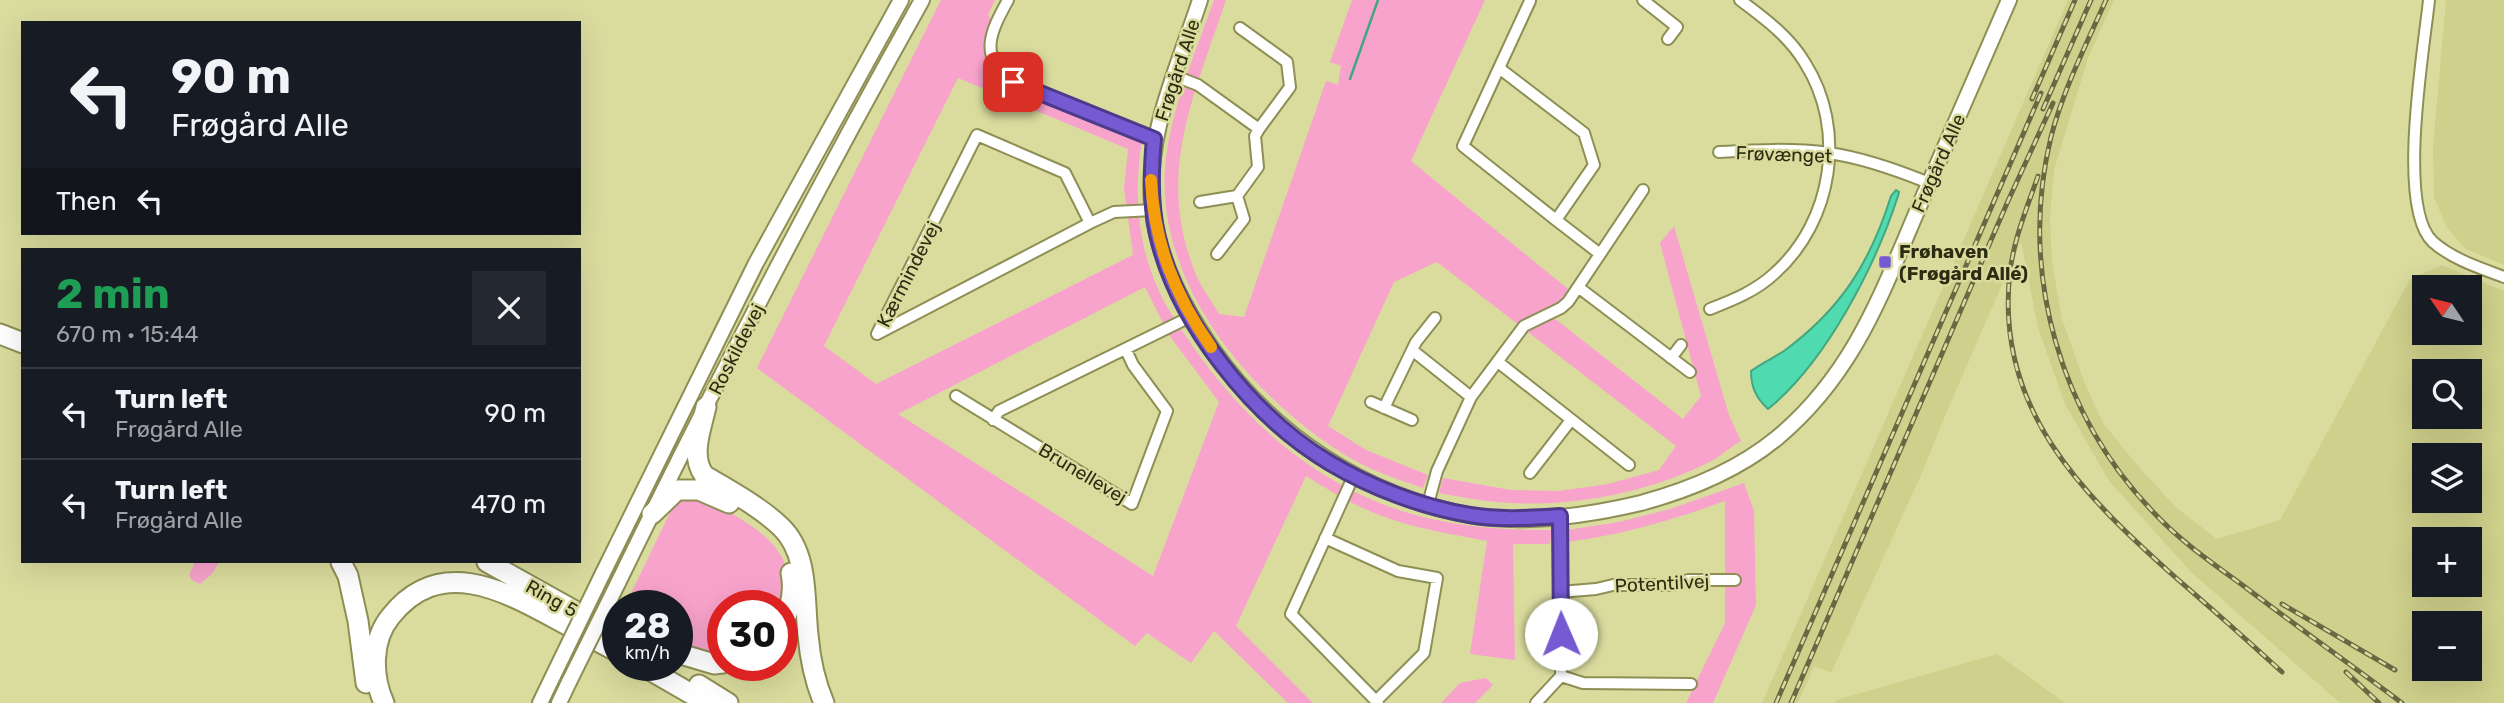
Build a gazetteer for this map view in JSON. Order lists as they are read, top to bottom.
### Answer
{
  "streets": {
    "highway": ["Ring 5"],
    "main road": ["Frøgård Alle", "Roskildevej"],
    "street": [
      "Frøvænget",
      "Kærmindevej",
      "Brunellevej",
      "Potentilvej"
    ]
  },
  "crossings": [
    ["Frøgård Alle", "Frøvænget"],
    ["Frøgård Alle", "Kærmindevej"]
  ],
  "places": {
    "transit": ["Frøhaven (Frøgård Allé)"]
  },
  "north": "top left",
  "page": {
    "turn": ["90 m", "Frøgård Alle"],
    "then": "Then",
    "heading": ["2 min", "670 m · 15:44"],
    "map_buttons": ["+", "−"],
    "list": [
      {
        "name": "Turn left",
        "note": "Frøgård Alle",
        "value": "90 m"
      },
      {
        "name": "Turn left",
        "note": "Frøgård Alle",
        "value": "470 m"
      }
    ],
    "speed": "28 km/h",
    "limit": "30"
  }
}
